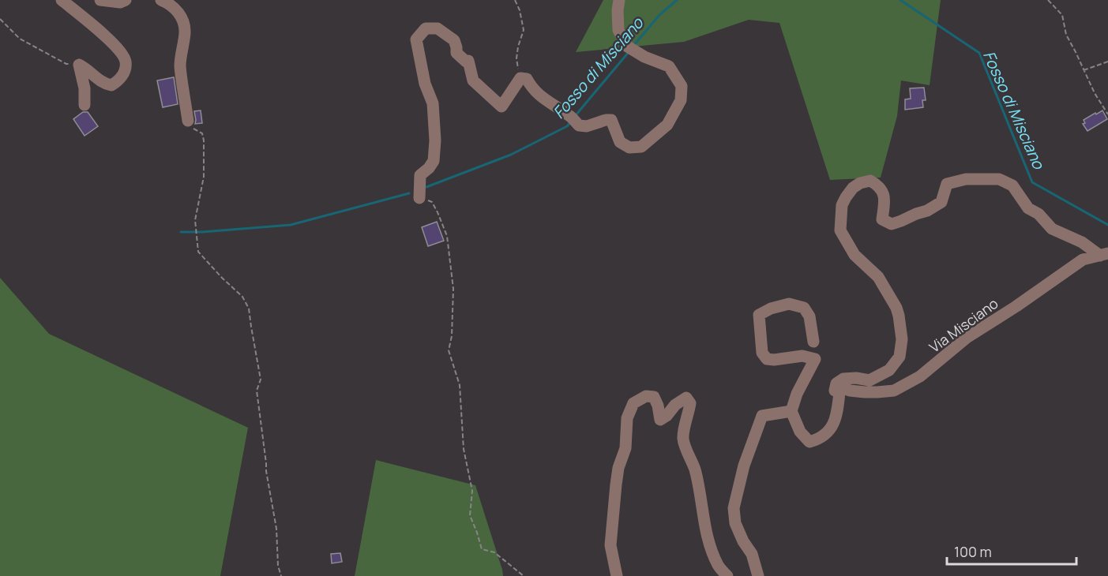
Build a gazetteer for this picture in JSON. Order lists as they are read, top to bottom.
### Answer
{
  "streets": {
    "street": ["Via Misciano"]
  },
  "water": ["Fosso di Misciano"],
  "scale_bar": "100 m"
}
